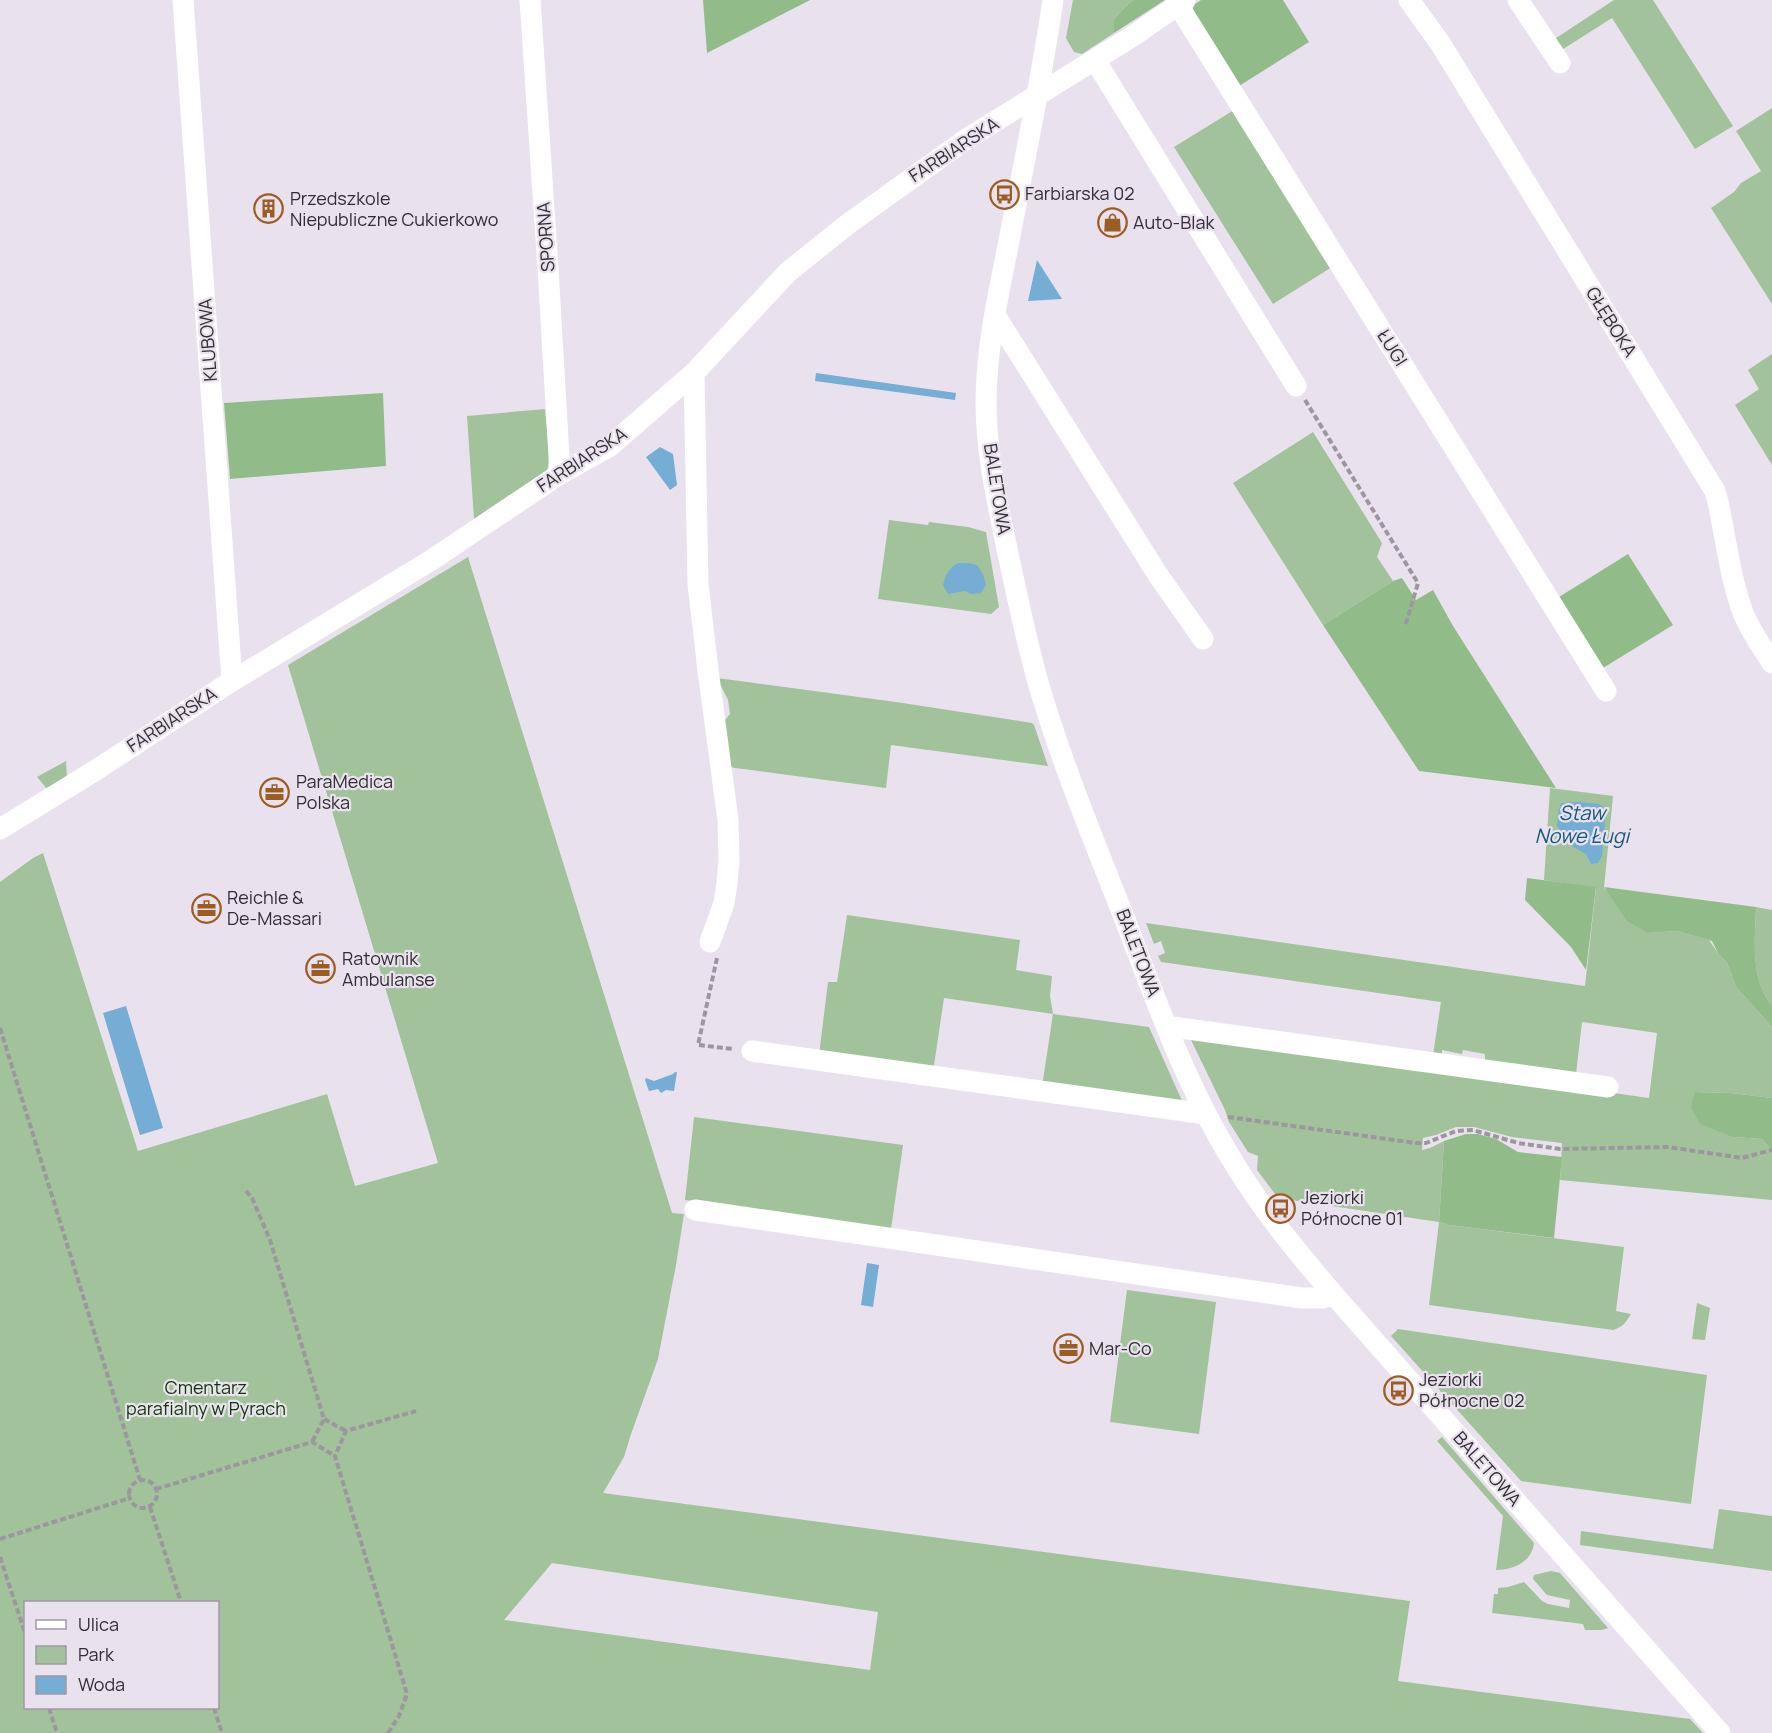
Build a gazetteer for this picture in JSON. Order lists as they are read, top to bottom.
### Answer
{
  "streets": {
    "street": [
      "FARBIARSKA",
      "SPORNA",
      "GŁĘBOKA",
      "KLUBOWA",
      "ŁUGI",
      "BALETOWA"
    ]
  },
  "crossings": [
    ["FARBIARSKA", "SPORNA"],
    ["FARBIARSKA", "KLUBOWA"],
    ["FARBIARSKA", "ŁUGI"],
    ["FARBIARSKA", "BALETOWA"]
  ],
  "water": ["Staw Nowe Ługi"],
  "parks": ["Cmentarz parafialny w Pyrach"],
  "places": {
    "bus stop": ["Farbiarska 02", "Jeziorki Północne 01", "Jeziorki Północne 02"],
    "building": ["Przedszkole Niepubliczne Cukierkowo"],
    "shop": ["Auto-Blak"],
    "office": [
      "ParaMedica Polska",
      "Reichle & De-Massari",
      "Ratownik Ambulanse",
      "Mar-Co"
    ]
  },
  "legend": ["Ulica", "Park", "Woda"]
}
